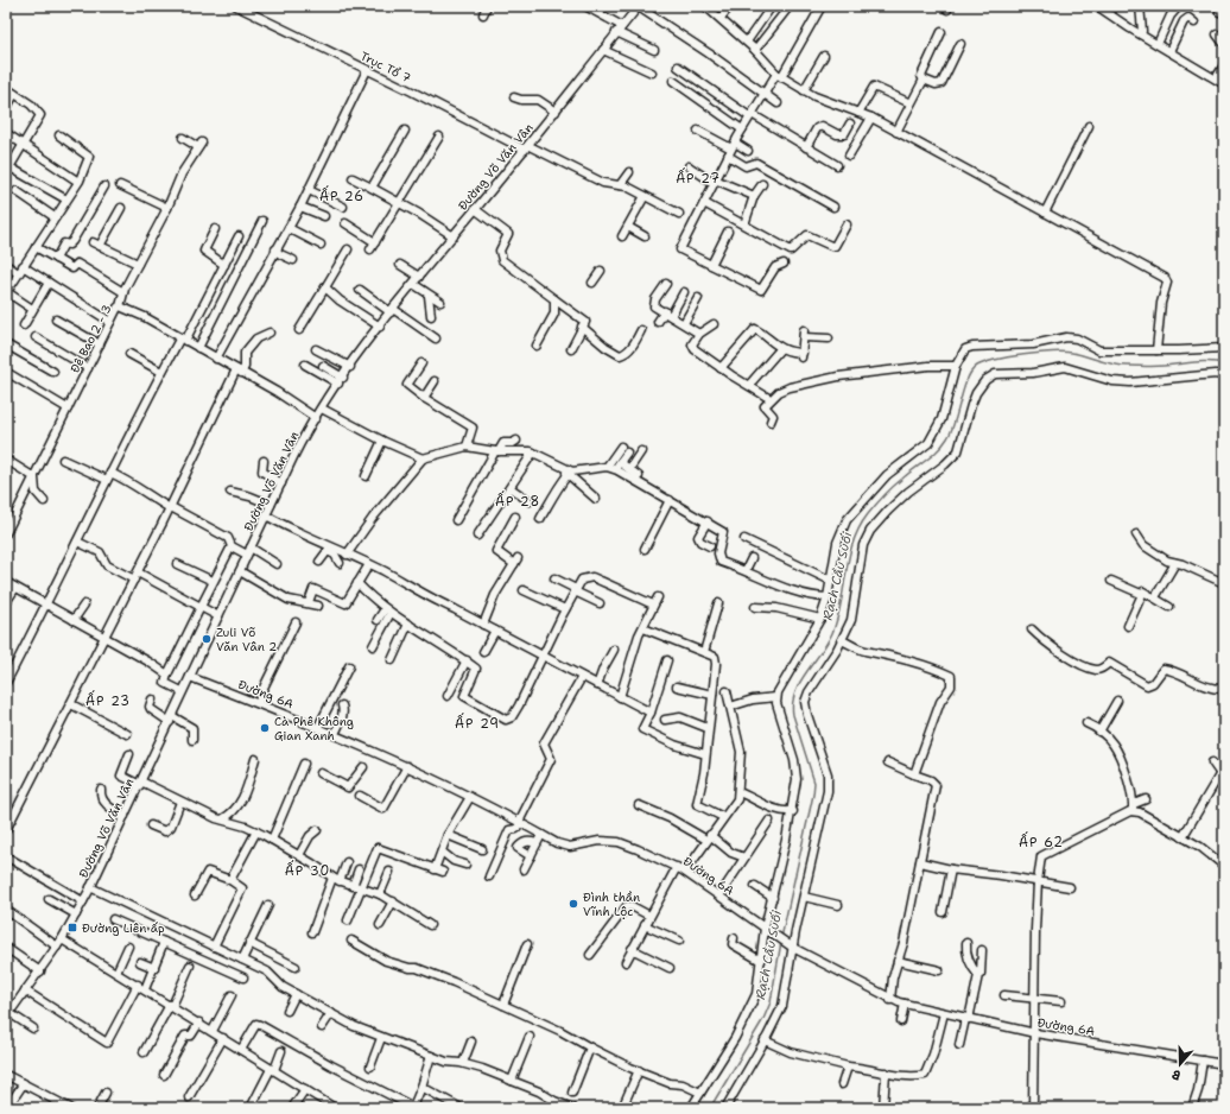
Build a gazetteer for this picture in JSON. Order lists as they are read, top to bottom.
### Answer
{
  "streets": {
    "street": [
      "Trục Tổ 7",
      "Đường Võ Văn Vân",
      "Đê Bao 2 - 3",
      "Đường 6A"
    ]
  },
  "crossings": [
    ["Trục Tổ 7", "Đường Võ Văn Vân"],
    ["Đường Võ Văn Vân", "Đê Bao 2 - 3"],
    ["Đường Võ Văn Vân", "Đường 6A"]
  ],
  "districts": [
    "ẤP 27",
    "ẤP 26",
    "ẤP 28",
    "ẤP 23",
    "ẤP 29",
    "ẤP 62",
    "ẤP 30"
  ],
  "water": ["Rạch Cầu Suối"],
  "places": {
    "other": ["Zuli Võ Văn Vân 2", "Cà Phê Không Gian Xanh", "Đình thần Vĩnh Lộc"],
    "transit": ["Đường Liên ấp"]
  },
  "north": "bottom"
}
